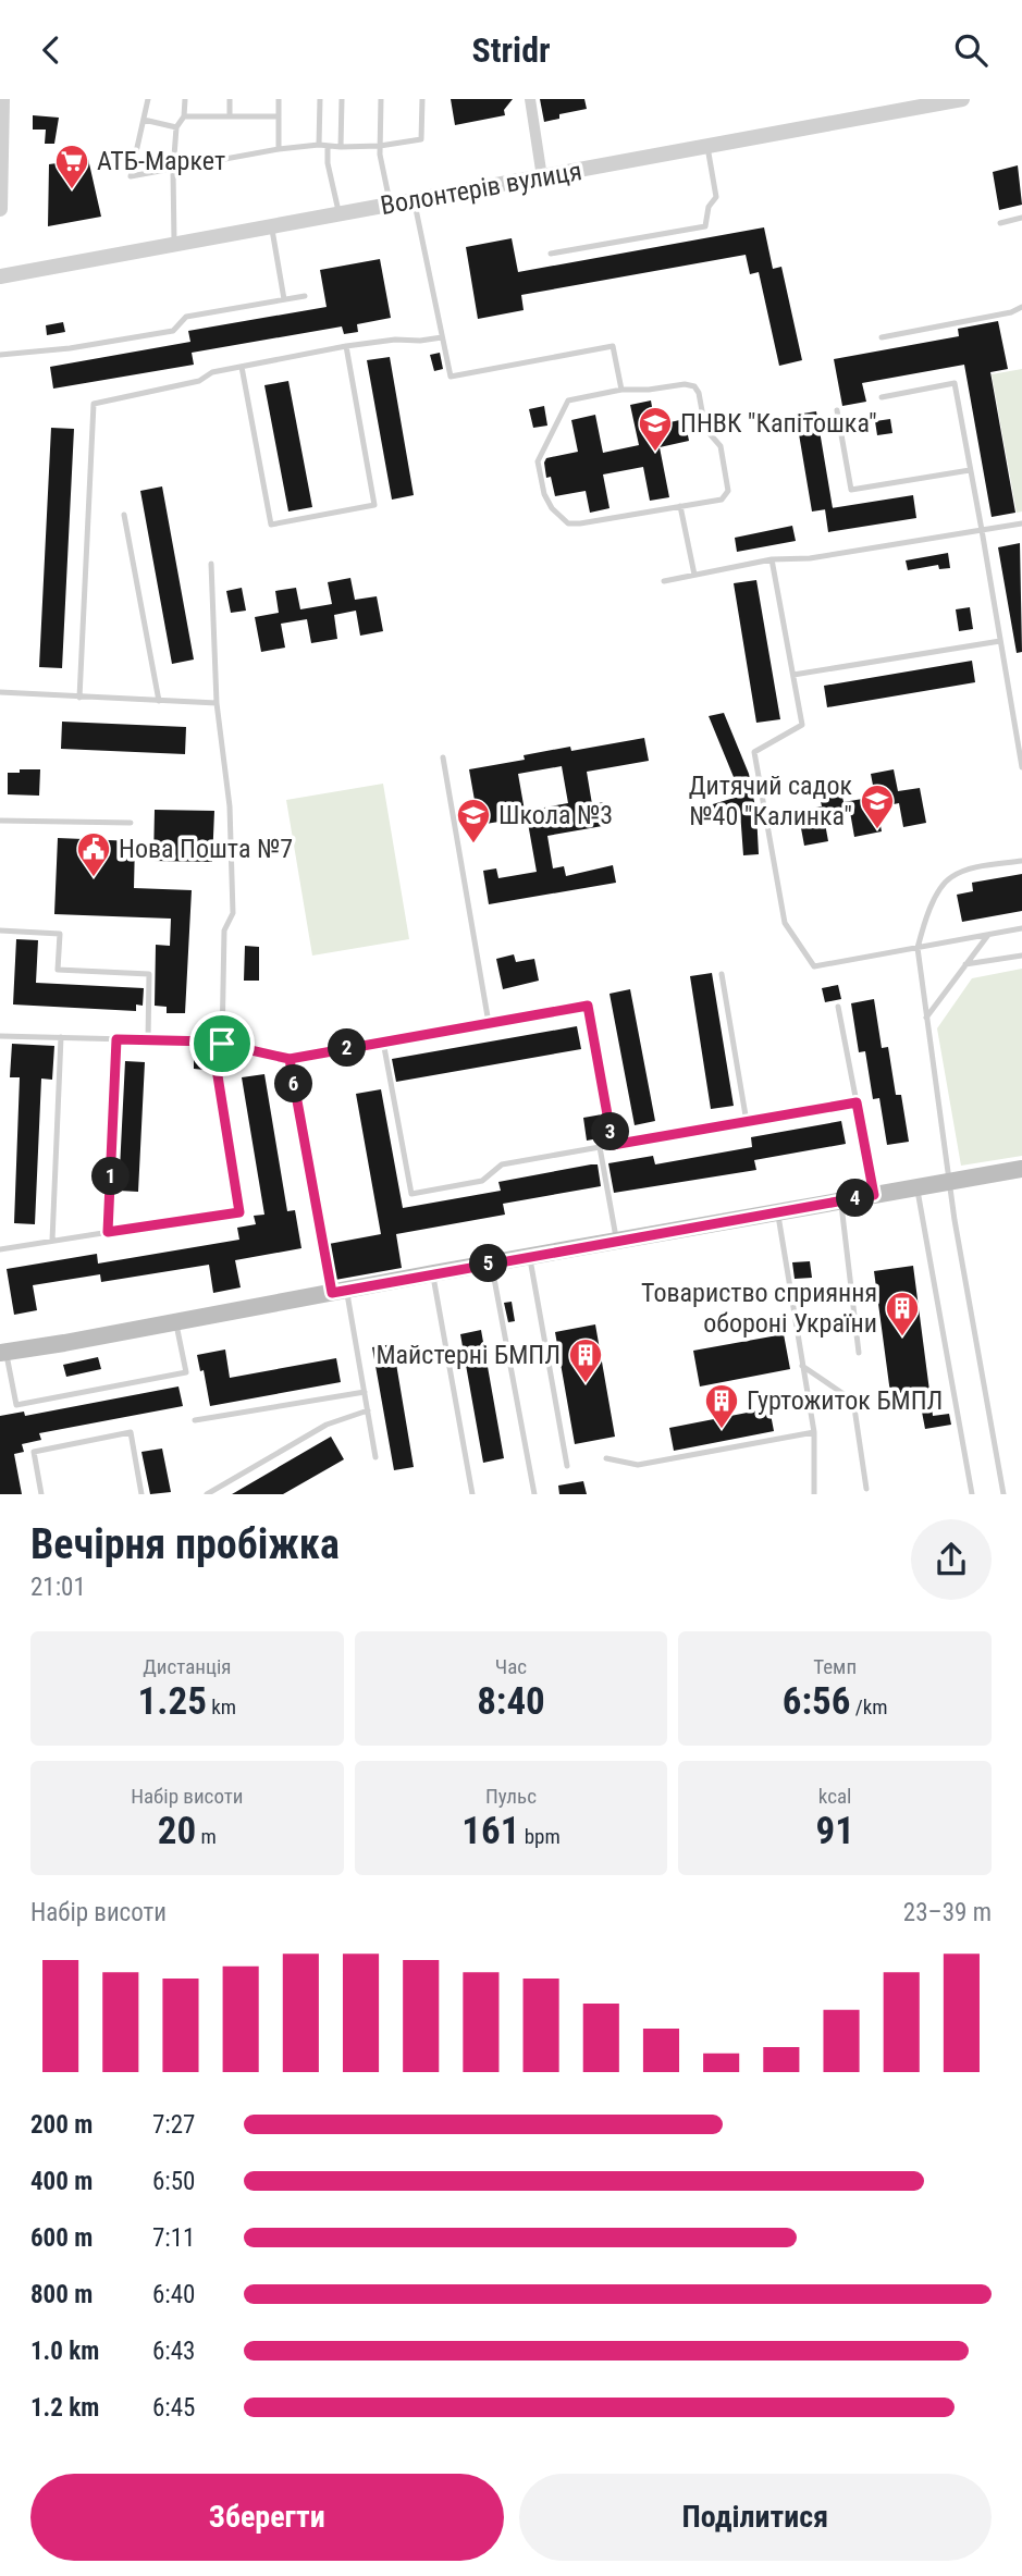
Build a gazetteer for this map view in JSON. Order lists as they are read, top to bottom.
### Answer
{
  "streets": {
    "street": ["Волонтерів вулиця"]
  },
  "places": {
    "supermarket": ["АТБ-Маркет"],
    "school or university": ["ПНВК \"Капітошка\"", "Дитячий садок №40 \"Калинка\"", "Школа №3"],
    "public building": ["Нова Пошта №7"],
    "building": ["Товариство сприяння обороні України", "Майстерні БМПЛ", "Гуртожиток БМПЛ"]
  },
  "page": {
    "header": "Stridr",
    "pins": [
      "2",
      "6",
      "3",
      "1",
      "4",
      "5"
    ],
    "heading": ["Вечірня пробіжка", "21:01"],
    "stats": [
      ["Дистанція", "1.25 km"],
      ["Час", "8:40"],
      ["Темп", "6:56 /km"],
      ["Набір висоти", "20 m"],
      ["Пульс", "161 bpm"],
      ["kcal", "91"]
    ],
    "chart": ["Набір висоти", "23–39 m"],
    "list": [
      {
        "name": "200 m",
        "note": "7:27"
      },
      {
        "name": "400 m",
        "note": "6:50"
      },
      {
        "name": "600 m",
        "note": "7:11"
      },
      {
        "name": "800 m",
        "note": "6:40"
      },
      {
        "name": "1.0 km",
        "note": "6:43"
      },
      {
        "name": "1.2 km",
        "note": "6:45"
      }
    ],
    "buttons": ["Зберегти", "Поділитися"]
  }
}
